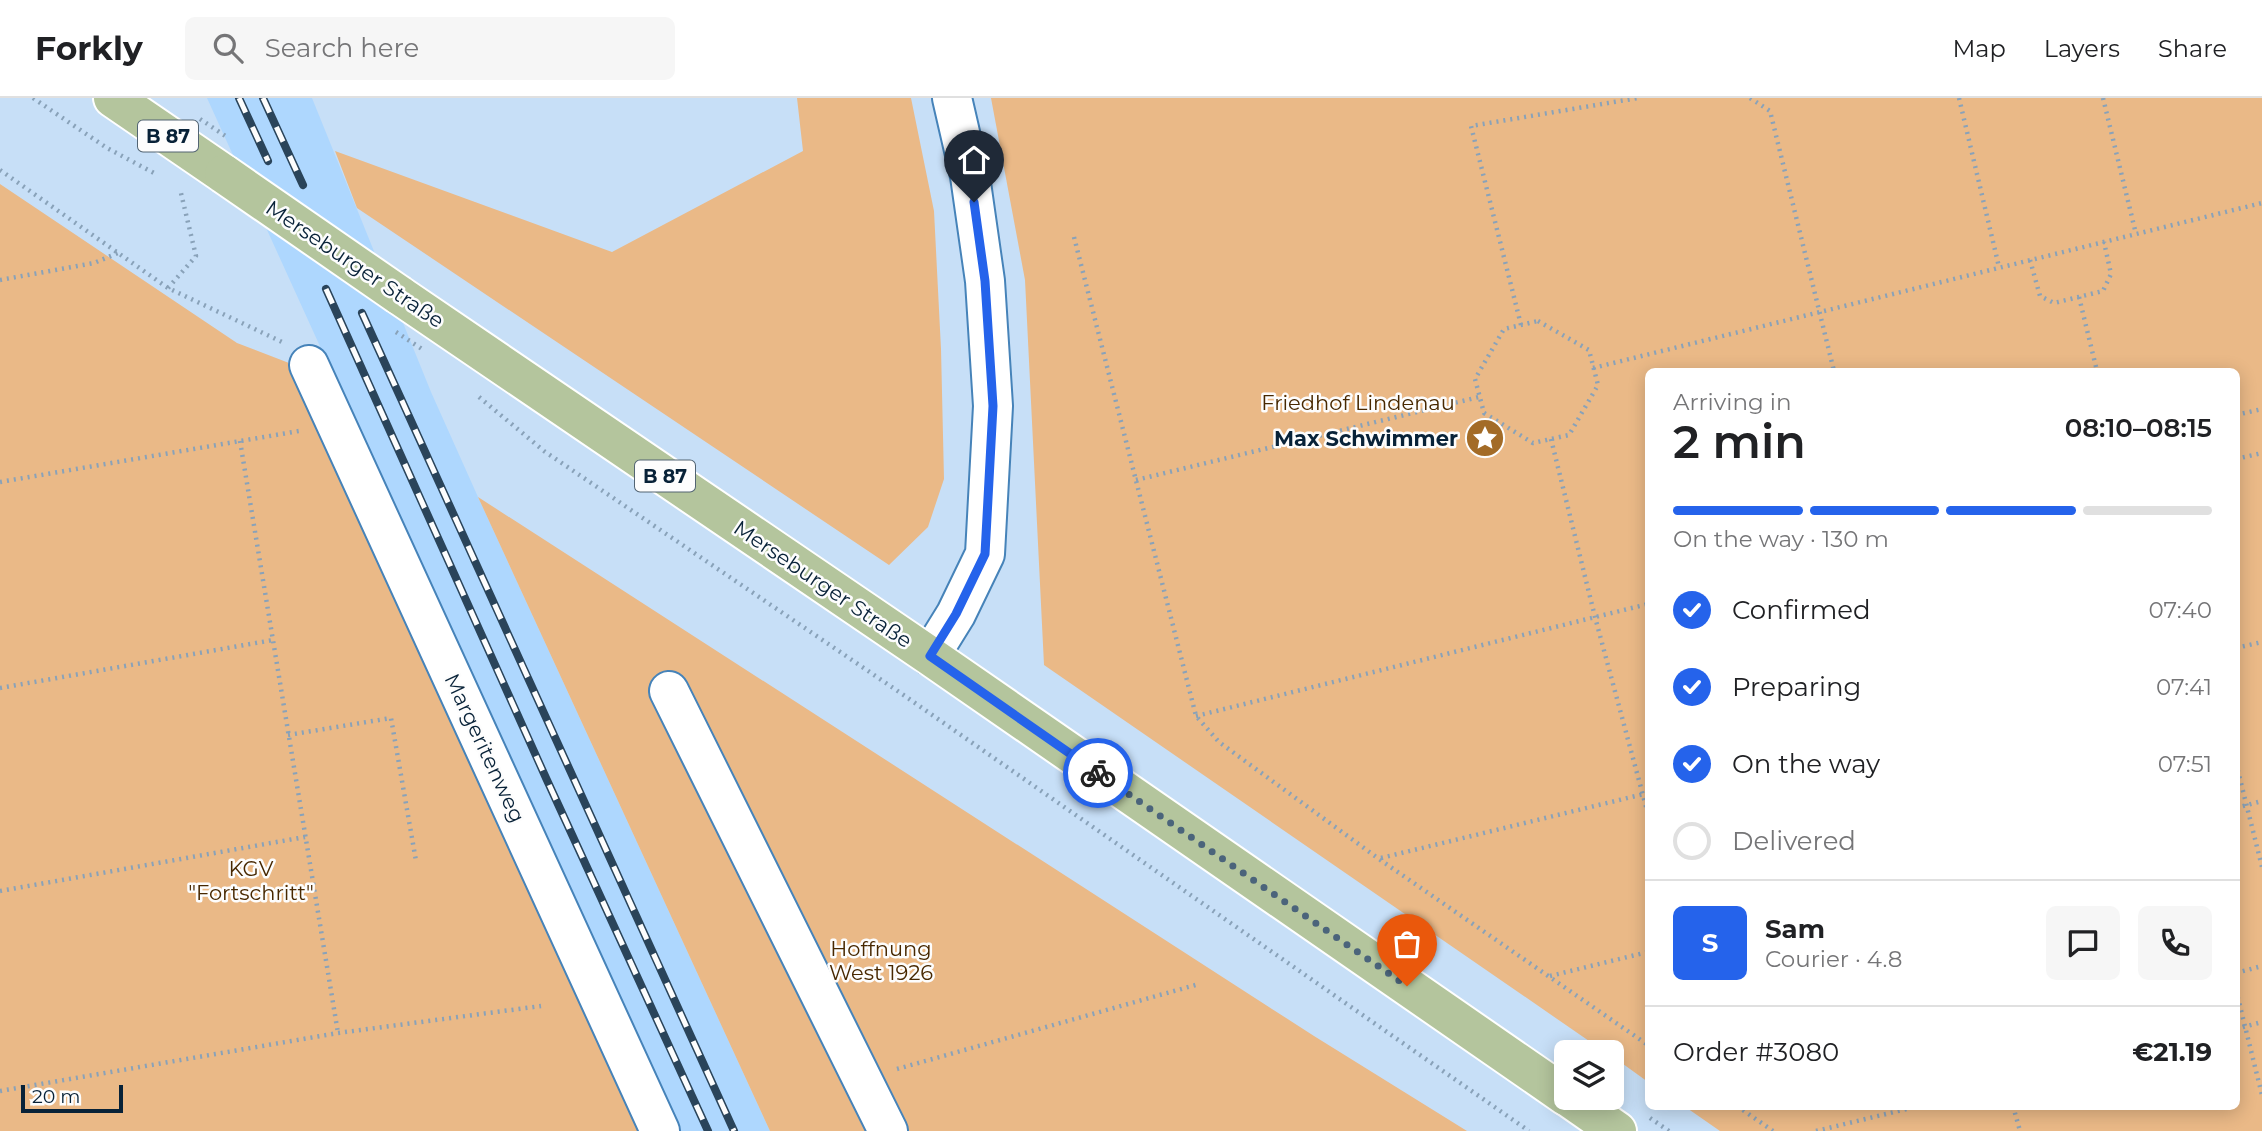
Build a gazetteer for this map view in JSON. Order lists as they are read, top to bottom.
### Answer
{
  "streets": {
    "main road": ["B 87", "Merseburger Straße"],
    "street": ["Margeritenweg"]
  },
  "parks": ["Friedhof Lindenau", "KGV \"Fortschritt\"", "Hoffnung West 1926"],
  "places": {
    "place": ["Max Schwimmer"]
  },
  "scale_bar": "20 m",
  "page": {
    "header": "Forkly",
    "search": "Search here",
    "nav": ["Map", "Layers", "Share"],
    "heading": ["2 min", "Arriving in", "08:10–08:15"],
    "panel": [
      "Sam",
      "Courier · 4.8",
      "Order #3080",
      "€21.19"
    ],
    "bar": "On the way · 130 m",
    "list": [
      ["Confirmed", "07:40"],
      ["Preparing", "07:41"],
      ["On the way", "07:51"],
      "Delivered"
    ],
    "round": "S",
    "scale": "20 m"
  }
}
